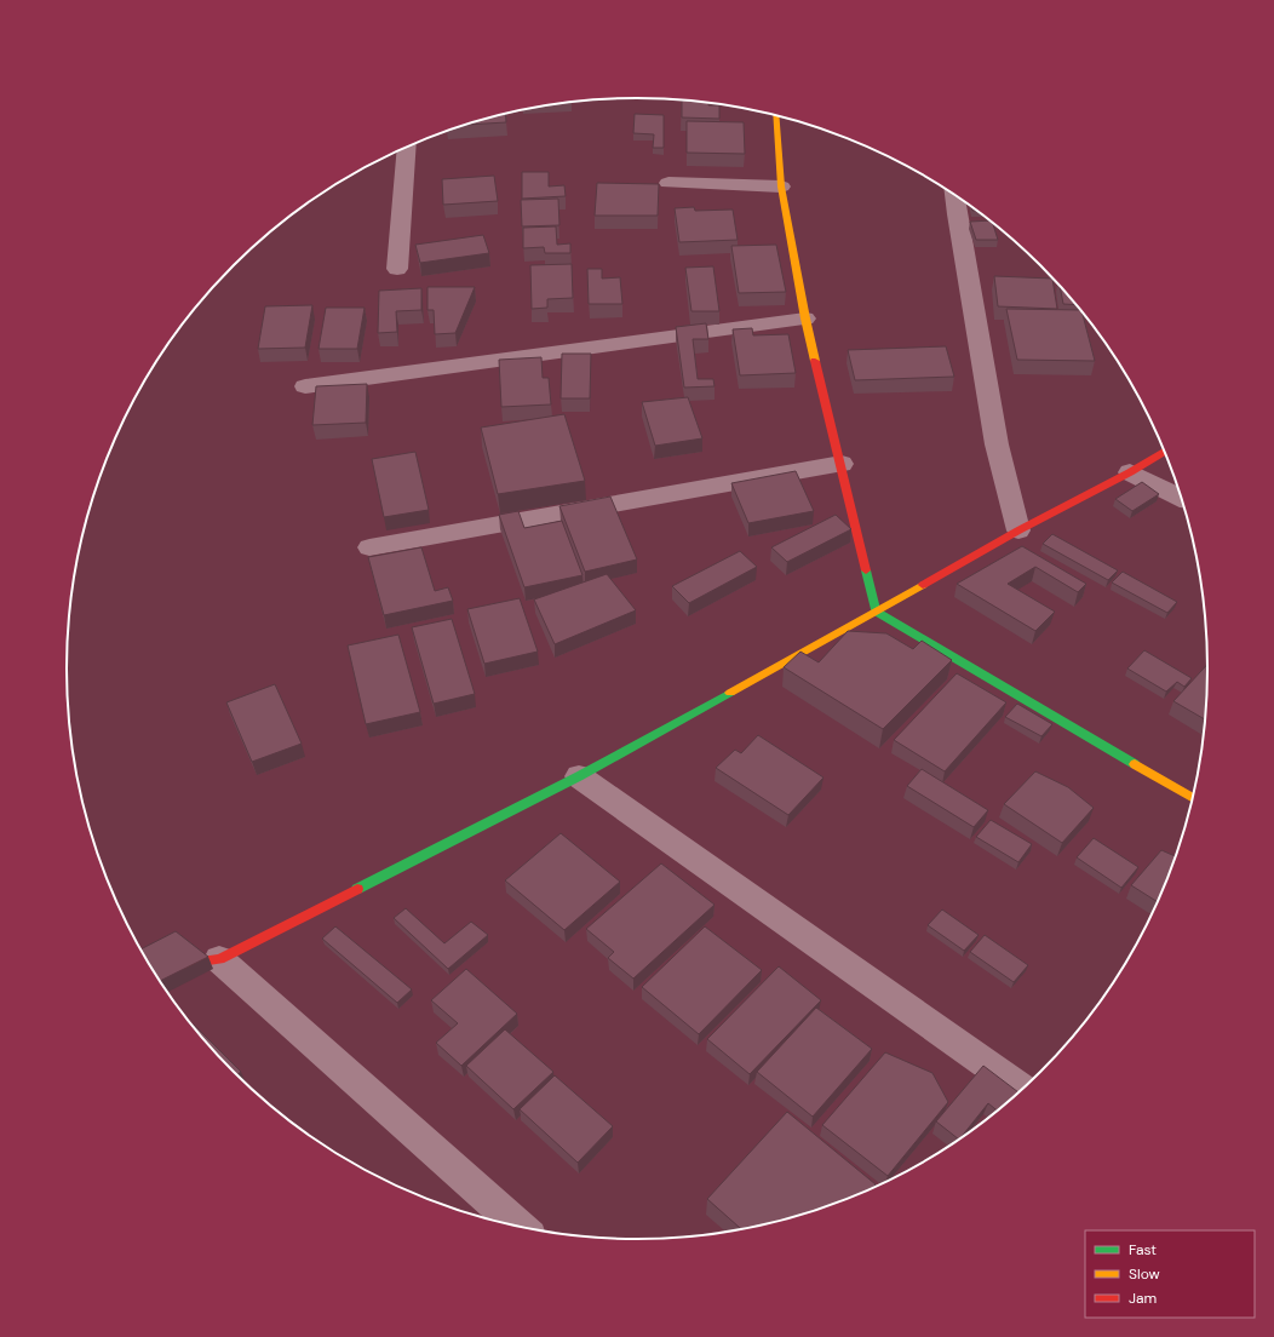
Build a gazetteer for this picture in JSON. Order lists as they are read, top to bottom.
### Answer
{
  "legend": ["Fast", "Slow", "Jam"]
}
